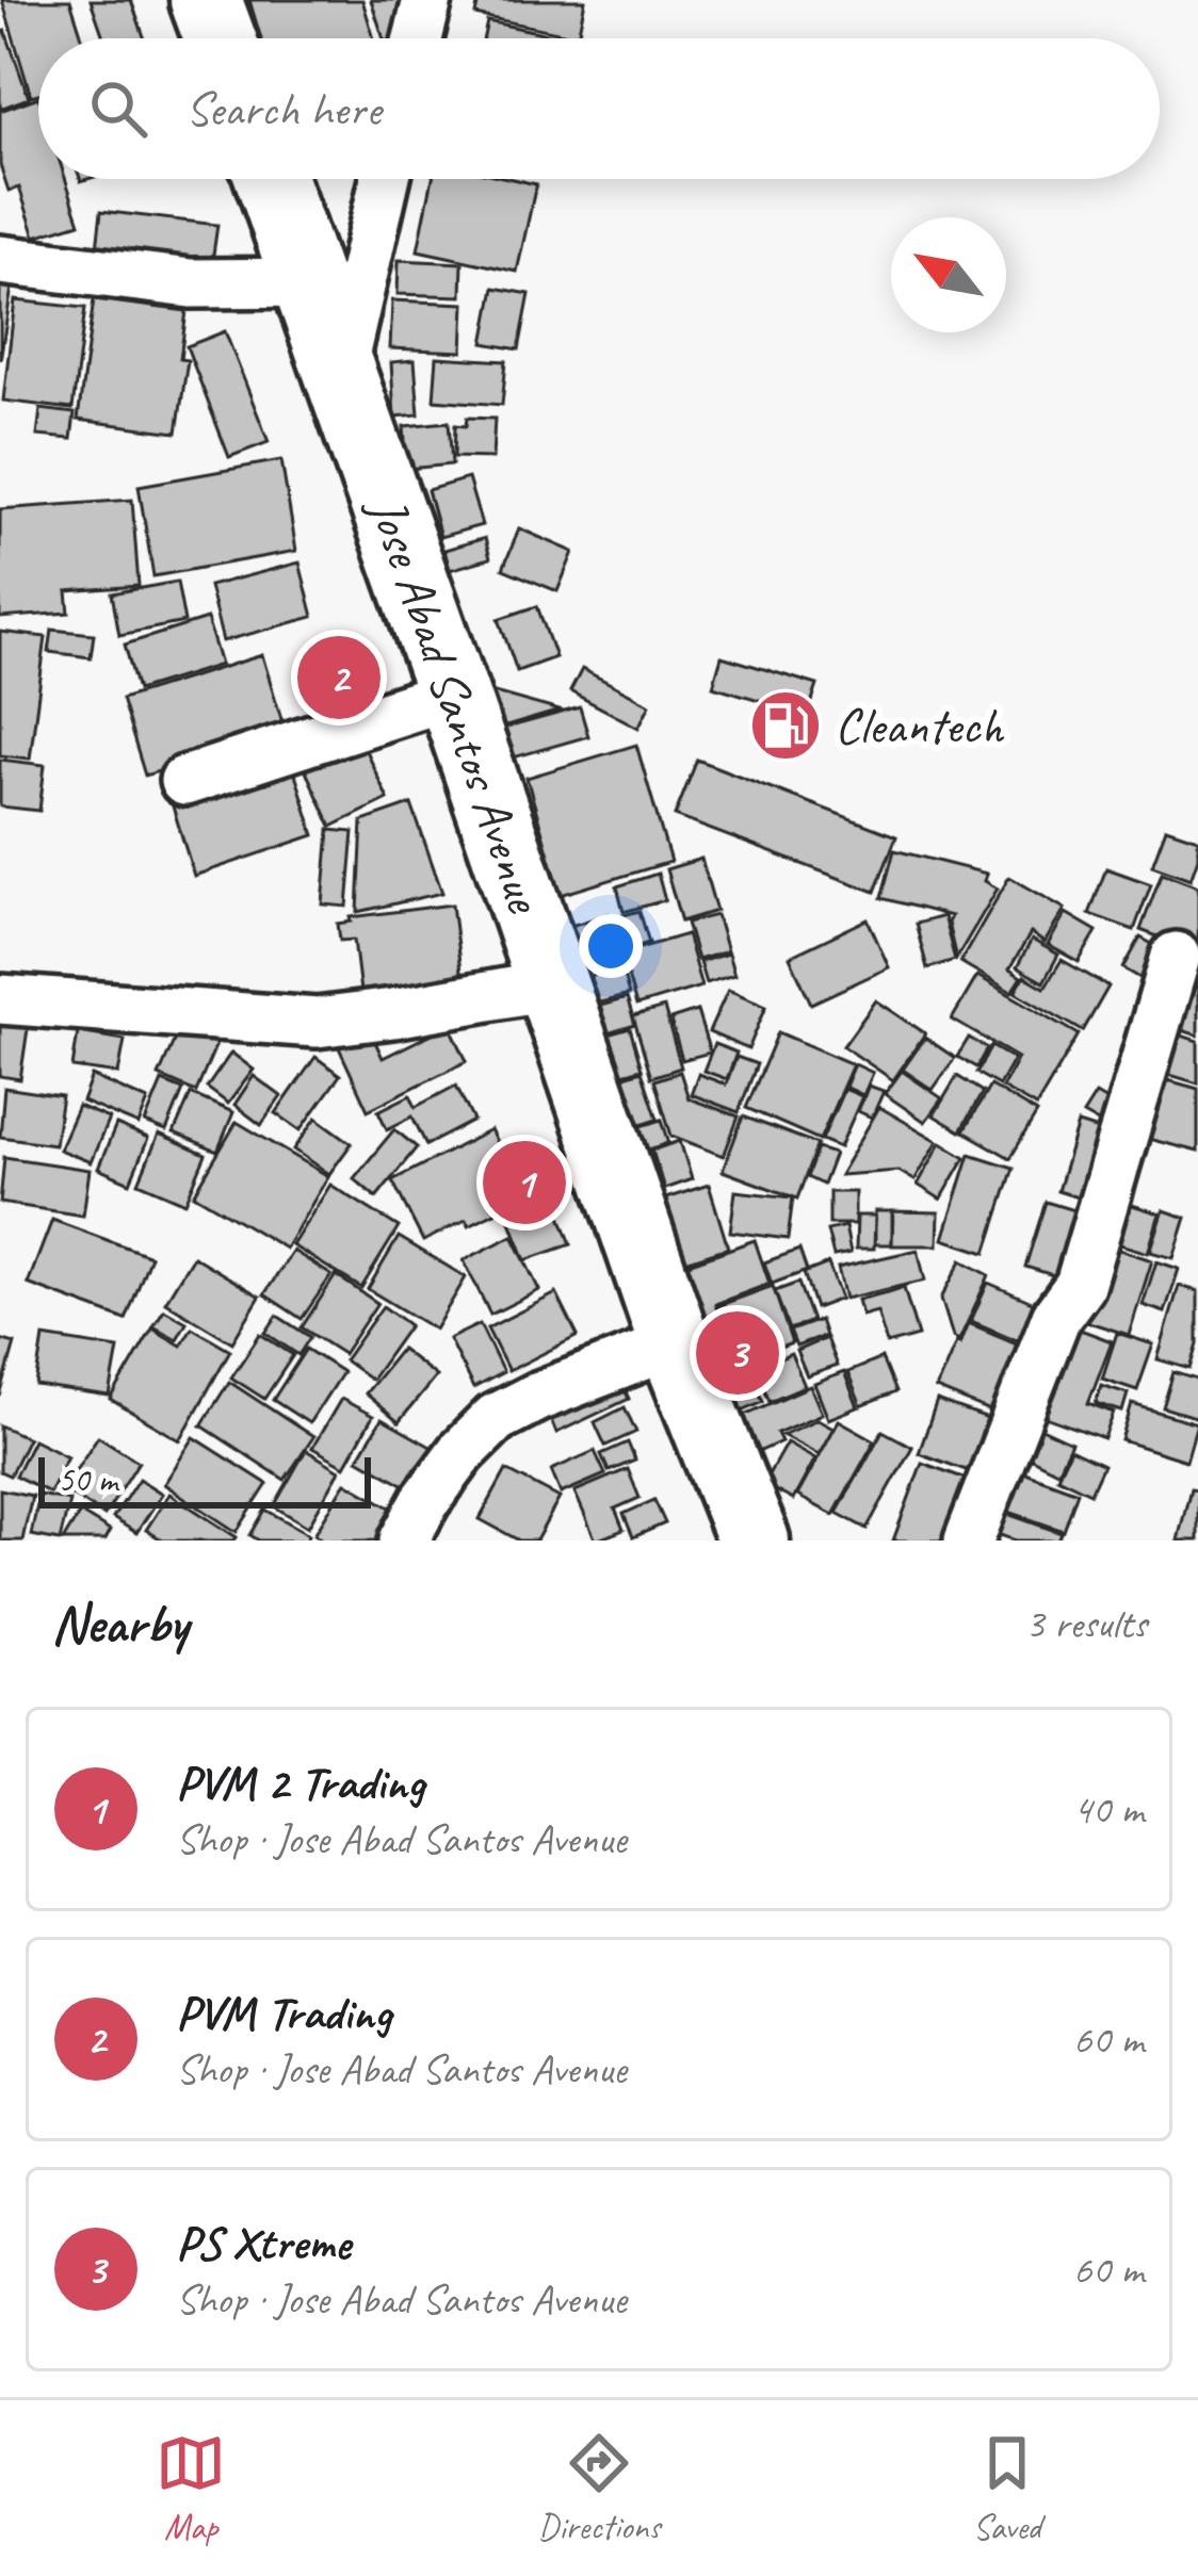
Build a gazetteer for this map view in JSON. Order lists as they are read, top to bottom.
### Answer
{
  "streets": {
    "highway": ["Jose Abad Santos Avenue"]
  },
  "places": {
    "fuel station": ["Cleantech"]
  },
  "scale_bar": "50 m",
  "north": "top left",
  "page": {
    "search": "Search here",
    "pins": ["2", "1", "3"],
    "scale": "50 m",
    "heading": ["Nearby", "3 results"],
    "list": [
      {
        "mark": "1",
        "name": "PVM 2 Trading",
        "note": "Shop · Jose Abad Santos Avenue",
        "value": "40 m"
      },
      {
        "mark": "2",
        "name": "PVM Trading",
        "note": "Shop · Jose Abad Santos Avenue",
        "value": "60 m"
      },
      {
        "mark": "3",
        "name": "PS Xtreme",
        "note": "Shop · Jose Abad Santos Avenue",
        "value": "60 m"
      }
    ],
    "nav": ["Map", "Directions", "Saved"]
  }
}
